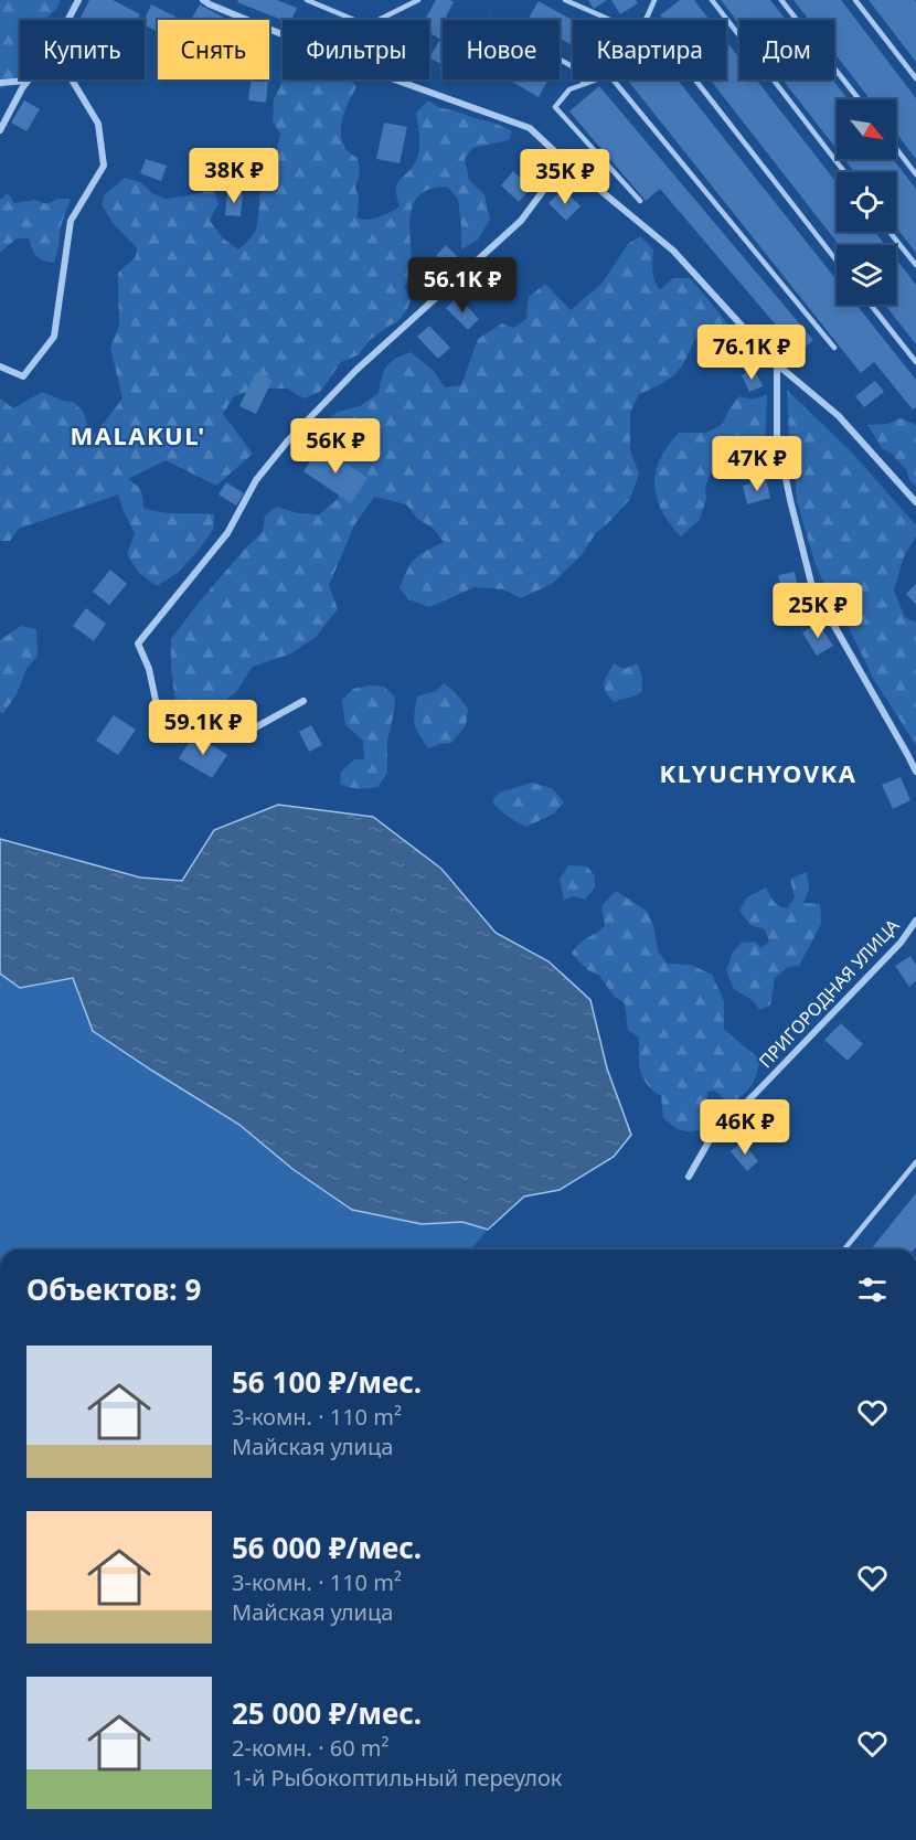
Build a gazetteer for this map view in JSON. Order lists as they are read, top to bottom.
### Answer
{
  "streets": {
    "street": ["ПРИГОРОДНАЯ УЛИЦА"]
  },
  "districts": ["MALAKUL'", "KLYUCHYOVKA"],
  "north": "bottom right",
  "page": {
    "chip": [
      "Купить",
      "Снять",
      "Фильтры",
      "Новое",
      "Квартира",
      "Дом"
    ],
    "price": [
      "38K ₽",
      "35K ₽",
      "56.1K ₽",
      "76.1K ₽",
      "56K ₽",
      "47K ₽",
      "25K ₽",
      "59.1K ₽",
      "46K ₽"
    ],
    "heading": "Объектов: 9",
    "list": [
      {
        "name": "56 100 ₽/мес.",
        "note": "3-комн. · 110 m² · Майская улица"
      },
      {
        "name": "56 000 ₽/мес.",
        "note": "3-комн. · 110 m² · Майская улица"
      },
      {
        "name": "25 000 ₽/мес.",
        "note": "2-комн. · 60 m² · 1-й Рыбокоптильный переулок"
      }
    ]
  }
}
